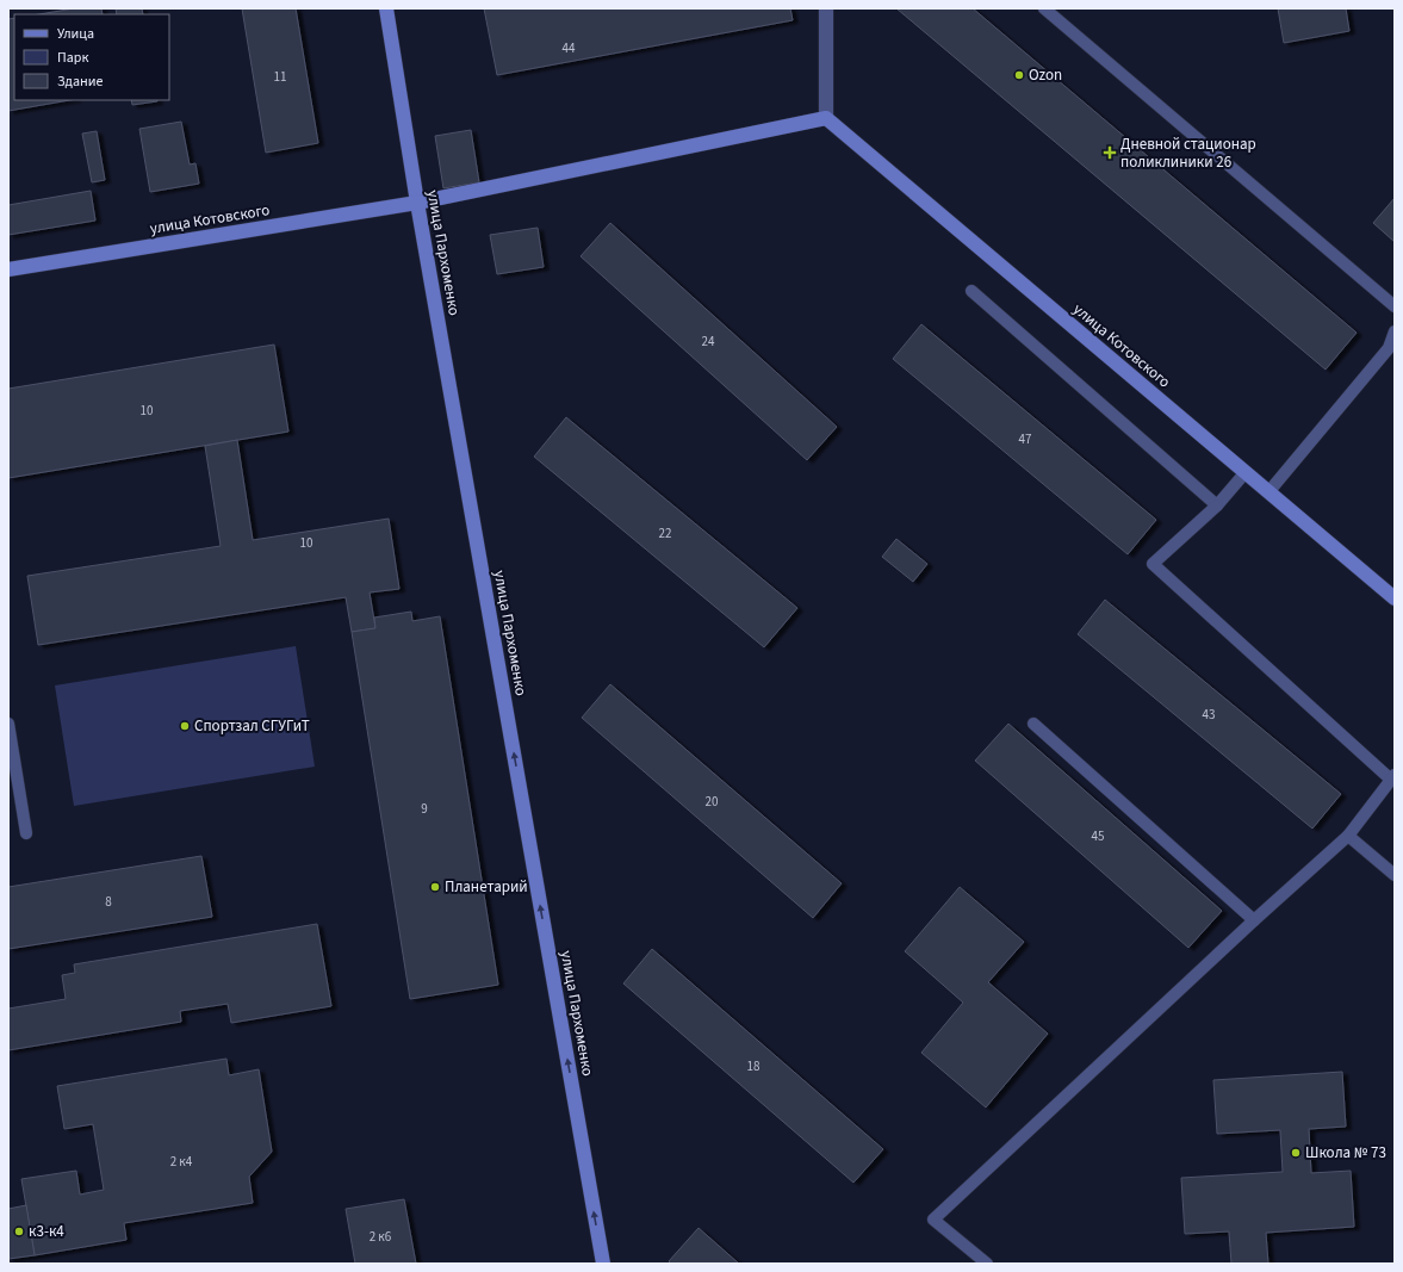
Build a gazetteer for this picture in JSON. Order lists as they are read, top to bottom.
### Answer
{
  "streets": {
    "street": ["улица Котовского", "улица Пархоменко"]
  },
  "crossings": [
    ["улица Котовского", "улица Пархоменко"]
  ],
  "one_way": ["улица Пархоменко"],
  "places": {
    "other": [
      "Ozon",
      "Спортзал СГУГиТ",
      "Планетарий",
      "Школа № 73",
      "к3-к4"
    ],
    "health": ["Дневной стационар поликлиники 26"]
  },
  "house_numbers": [
    "44",
    "11",
    "24",
    "10",
    "47",
    "22",
    "10",
    "43",
    "20",
    "9",
    "45",
    "8",
    "18",
    "2 к4",
    "2 к6"
  ],
  "legend": ["Улица", "Парк", "Здание"]
}
